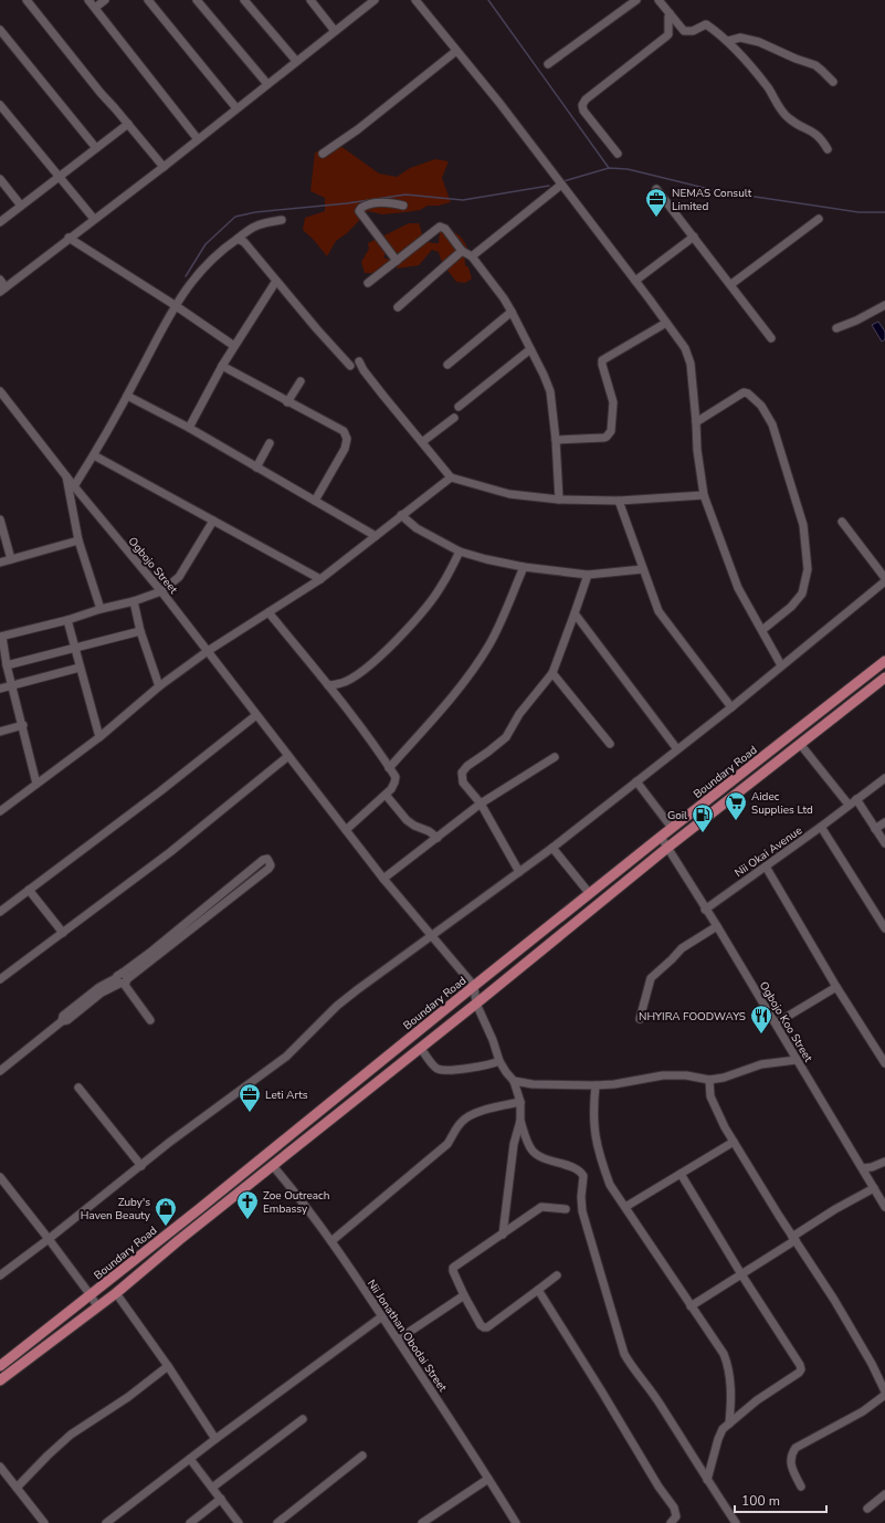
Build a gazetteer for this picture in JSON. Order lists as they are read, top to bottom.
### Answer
{
  "streets": {
    "main road": ["Boundary Road"],
    "street": [
      "Ogbojo Street",
      "Nii Okai Avenue",
      "Ogbojo Koo Street",
      "Nii Jonathan Obodai Street"
    ]
  },
  "crossings": [
    ["Ogbojo Street", "Boundary Road"],
    ["Boundary Road", "Ogbojo Koo Street"],
    ["Nii Okai Avenue", "Ogbojo Koo Street"]
  ],
  "places": {
    "office": ["NEMAS Consult Limited", "Leti Arts"],
    "supermarket": ["Aidec Supplies Ltd"],
    "fuel station": ["Goil"],
    "restaurant": ["NHYIRA FOODWAYS"],
    "church": ["Zoe Outreach Embassy"],
    "shop": ["Zuby's Haven Beauty"]
  },
  "scale_bar": "100 m"
}
